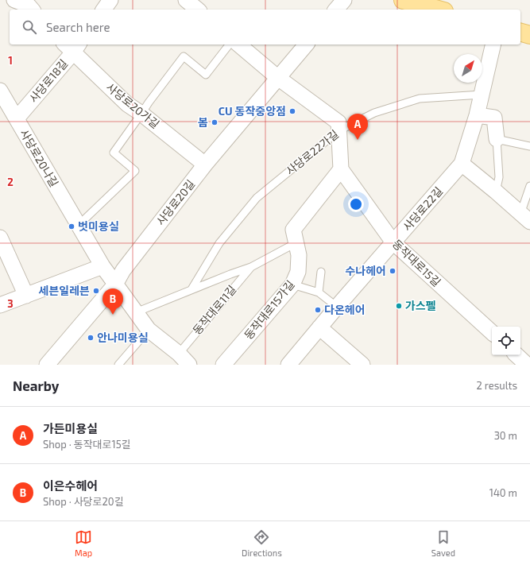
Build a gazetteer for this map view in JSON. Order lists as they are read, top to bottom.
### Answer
{
  "streets": {
    "street": [
      "사당로18길",
      "사당로20가길",
      "사당로20나길",
      "사당로20길",
      "사당로22길",
      "동작대로15길",
      "동작대로15가길"
    ],
    "lane": ["사당로22가길", "동작대로11길"]
  },
  "crossings": [
    ["사당로18길", "사당로20가길"],
    ["사당로18길", "사당로20나길"],
    ["사당로20가길", "사당로20길"],
    ["사당로22가길", "사당로22길"],
    ["사당로20나길", "사당로20길"],
    ["사당로22길", "동작대로15길"],
    ["동작대로15길", "동작대로15가길"]
  ],
  "places": [
    "CU 동작중앙점",
    "봄",
    "벗미용실",
    "수나헤어",
    "세븐일레븐",
    "가스펠",
    "다온헤어",
    "안나미용실"
  ],
  "north": "top right",
  "page": {
    "search": "Search here",
    "pins": ["A", "B"],
    "heading": ["Nearby", "2 results"],
    "list": [
      {
        "mark": "A",
        "name": "가든미용실",
        "note": "Shop · 동작대로15길",
        "value": "30 m"
      },
      {
        "mark": "B",
        "name": "이은수헤어",
        "note": "Shop · 사당로20길",
        "value": "140 m"
      }
    ],
    "nav": ["Map", "Directions", "Saved"]
  },
  "grid": {
    "rows": ["1", "2", "3"]
  }
}
